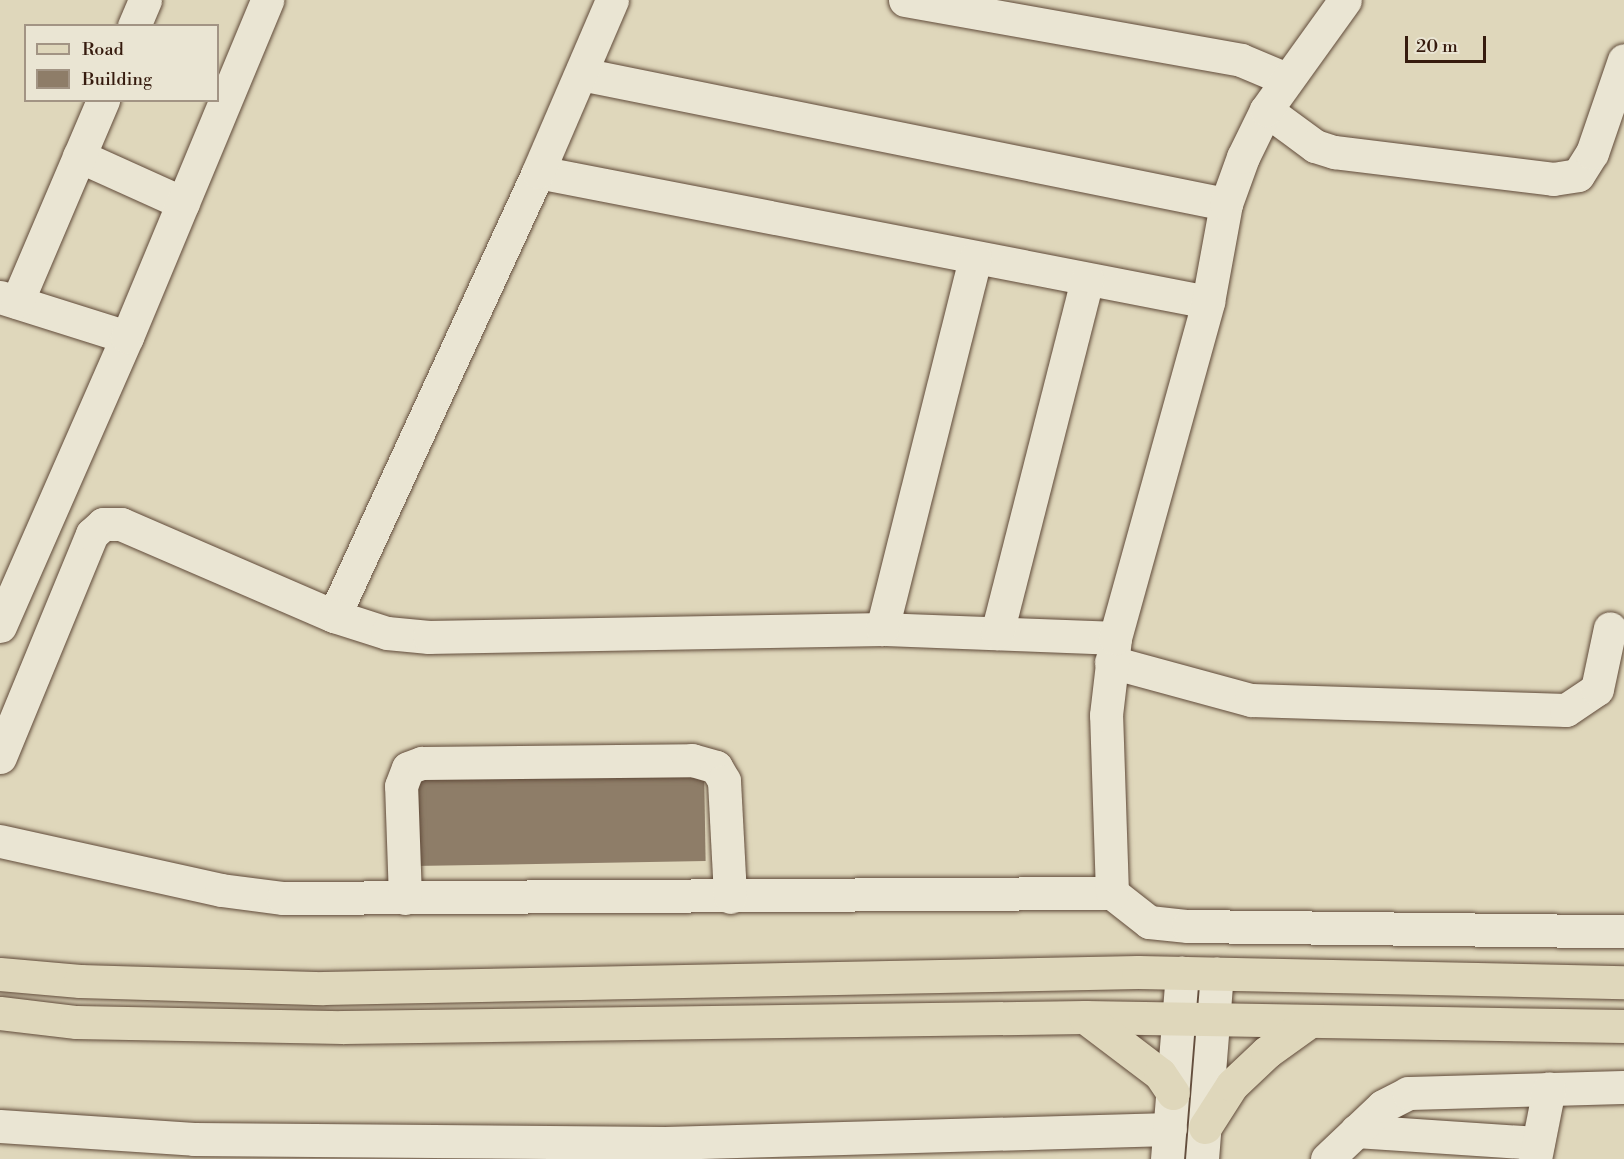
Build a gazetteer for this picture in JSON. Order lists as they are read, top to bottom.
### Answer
{
  "legend": ["Road", "Building"],
  "scale_bar": "20 m"
}
